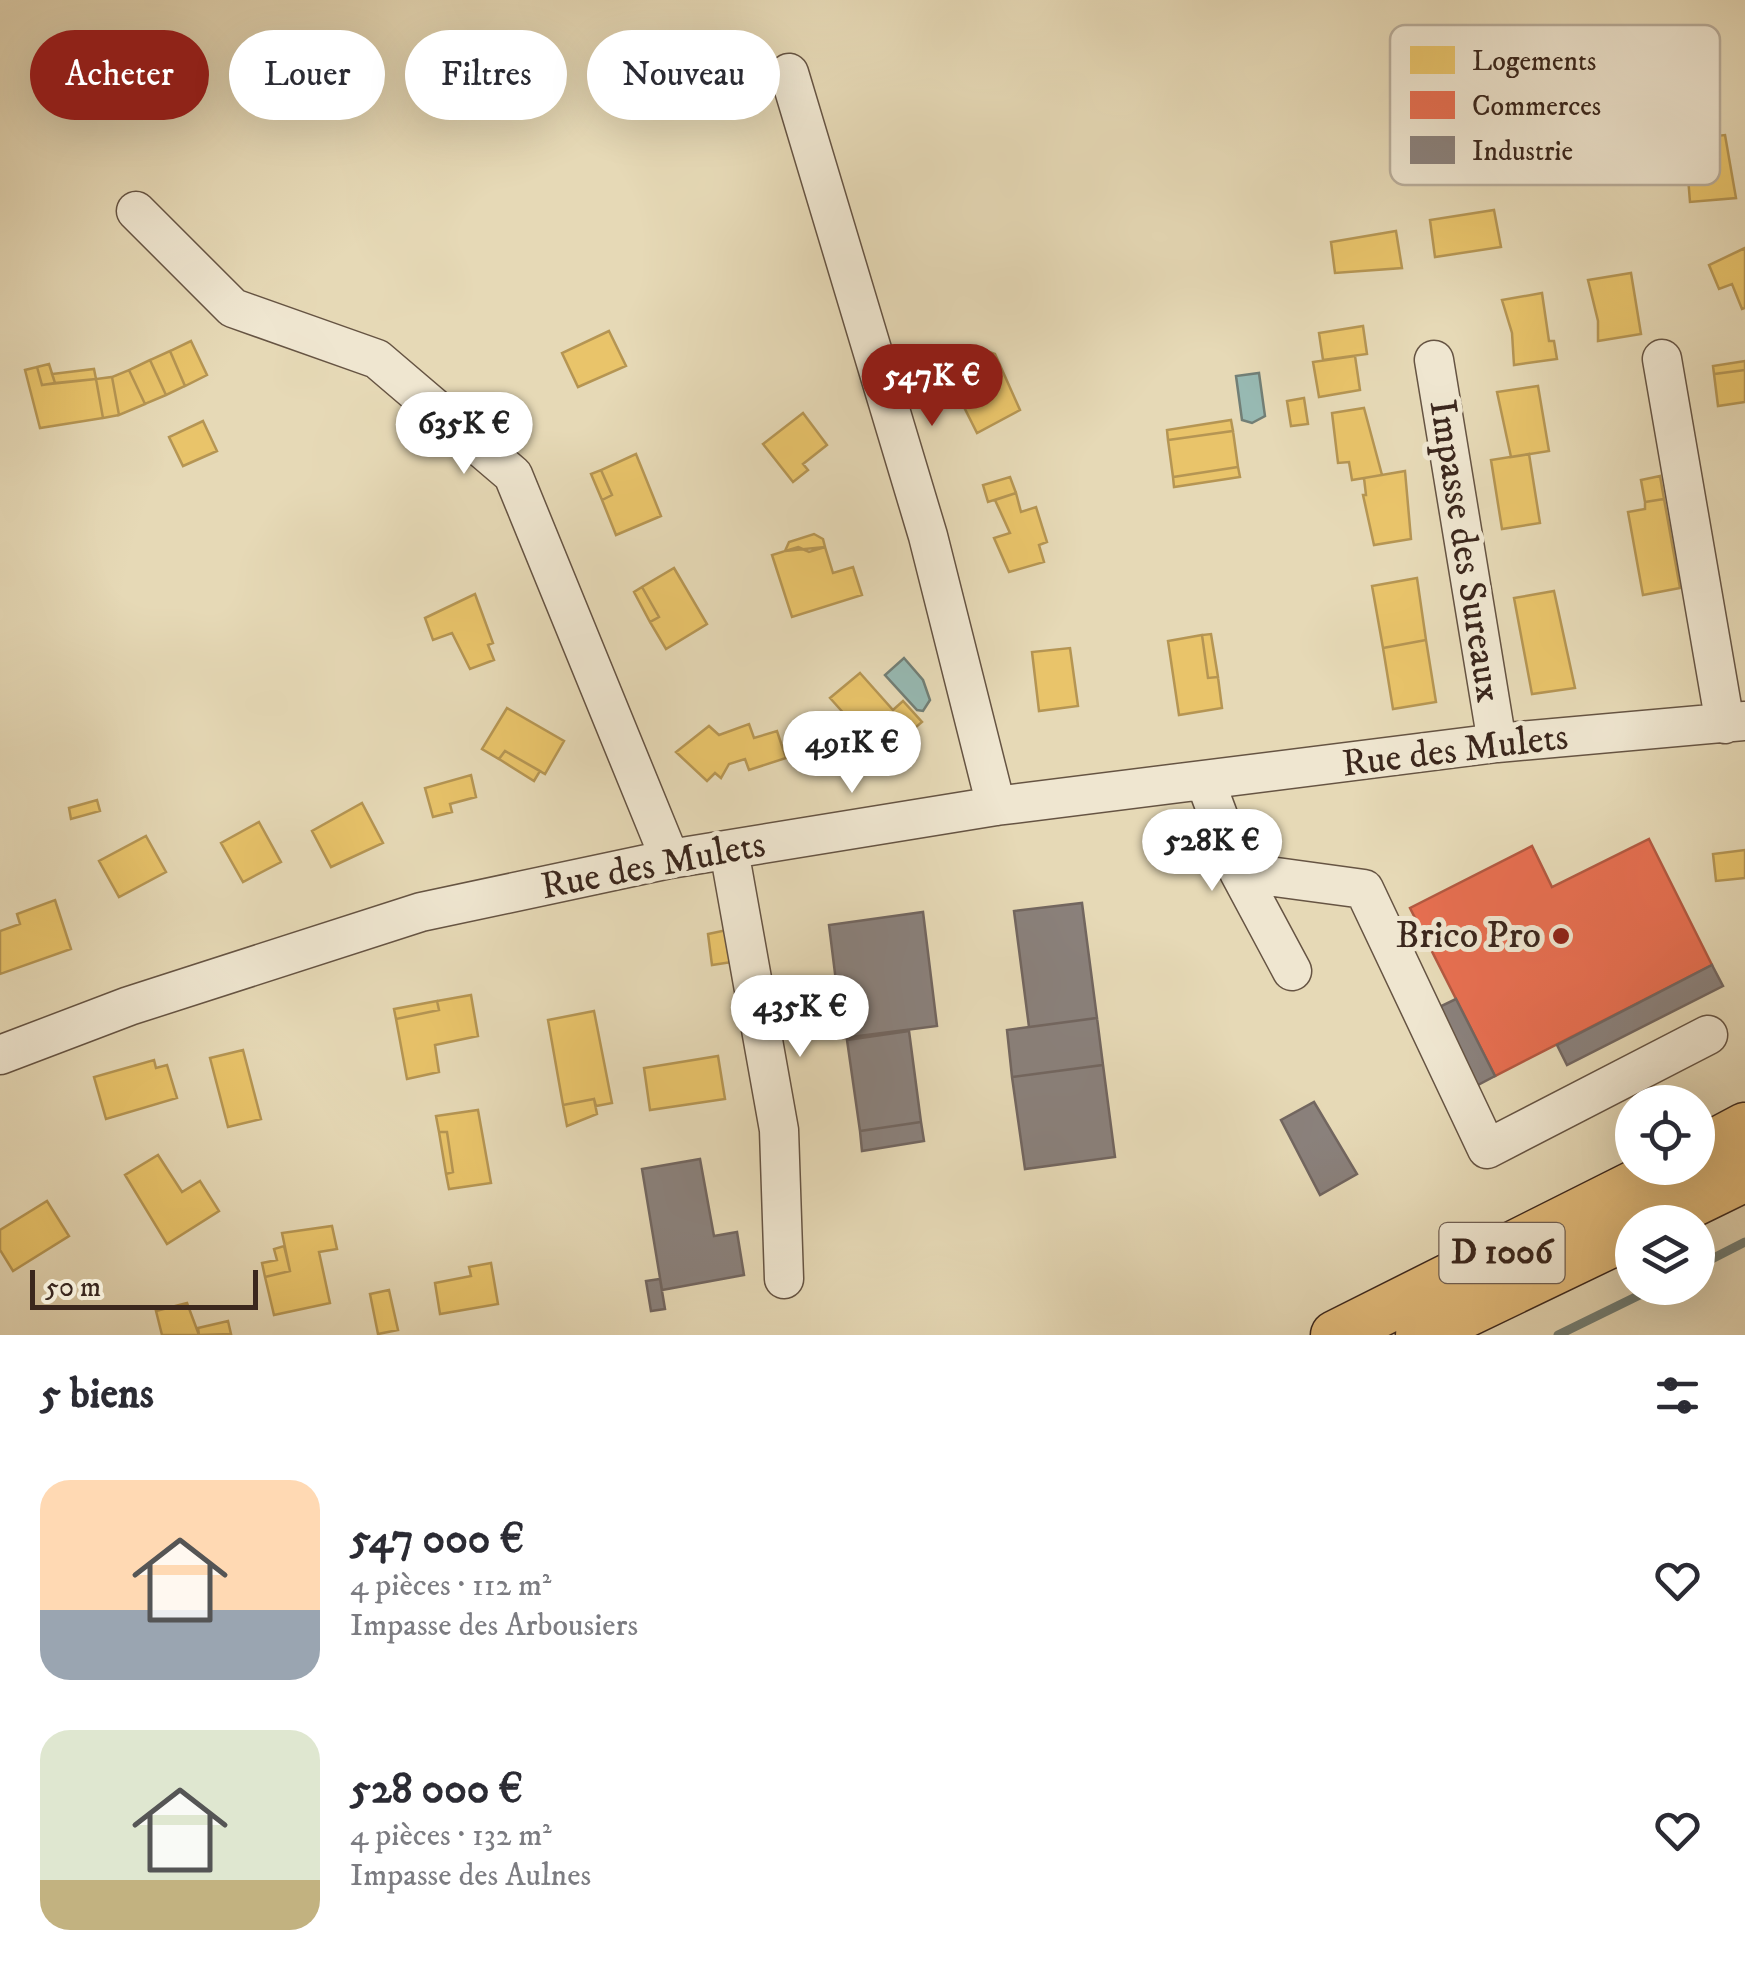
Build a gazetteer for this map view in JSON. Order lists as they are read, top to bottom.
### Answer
{
  "streets": {
    "main road": ["D 1006"],
    "street": ["Impasse des Sureaux", "Rue des Mulets"]
  },
  "crossings": [
    ["Impasse des Sureaux", "Rue des Mulets"]
  ],
  "places": ["Brico Pro"],
  "legend": ["Logements", "Commerces", "Industrie"],
  "scale_bar": "50 m",
  "page": {
    "chip": [
      "Acheter",
      "Louer",
      "Filtres",
      "Nouveau"
    ],
    "price": [
      "547K €",
      "635K €",
      "491K €",
      "528K €",
      "435K €"
    ],
    "scale": "50 m",
    "heading": "5 biens",
    "list": [
      {
        "name": "547 000 €",
        "note": "4 pièces · 112 m² · Impasse des Arbousiers"
      },
      {
        "name": "528 000 €",
        "note": "4 pièces · 132 m² · Impasse des Aulnes"
      }
    ]
  }
}
